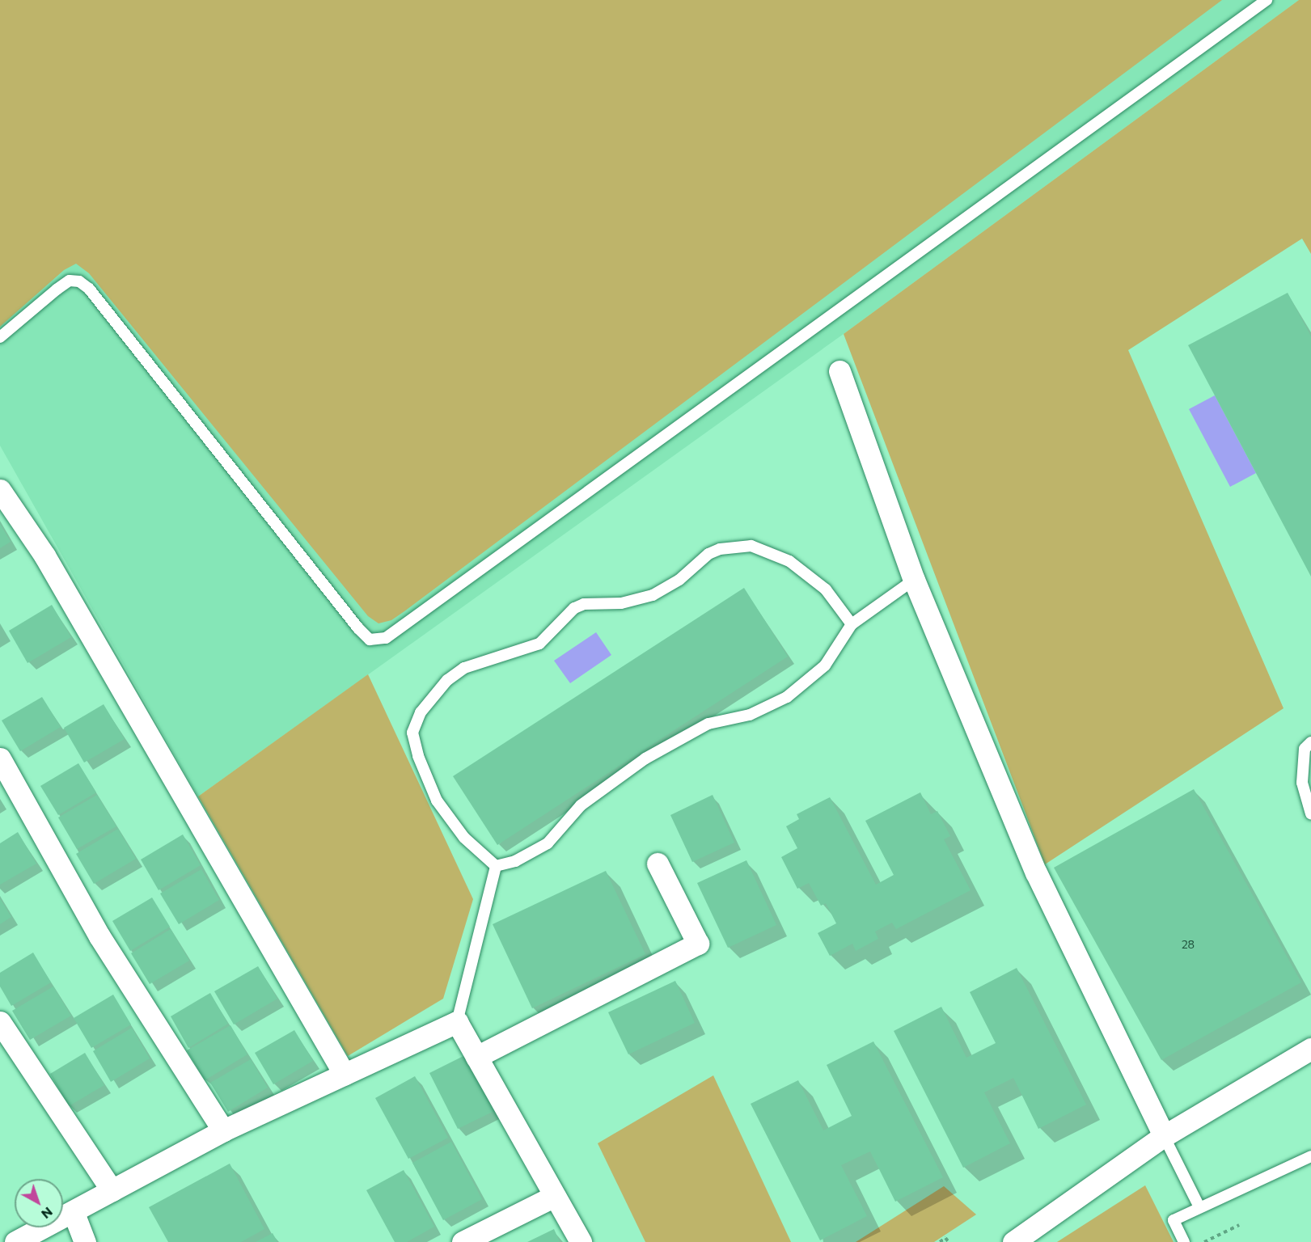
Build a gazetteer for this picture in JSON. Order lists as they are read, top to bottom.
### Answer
{
  "house_numbers": ["28"],
  "north": "bottom right"
}
